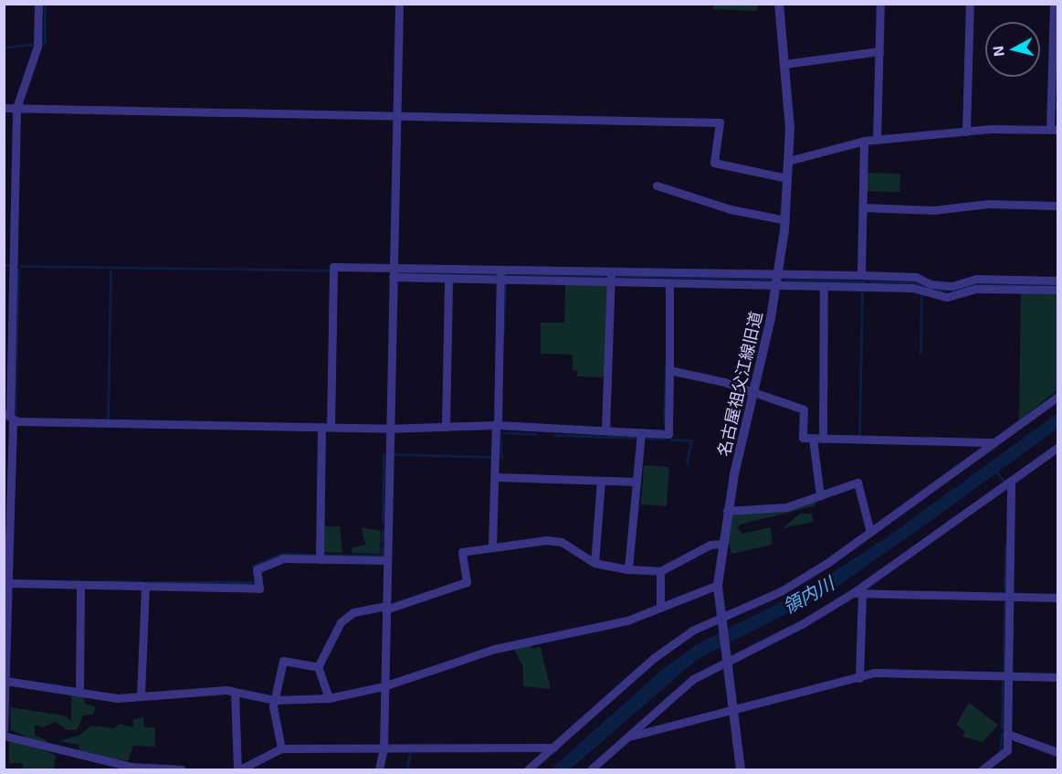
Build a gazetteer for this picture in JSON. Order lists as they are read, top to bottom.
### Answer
{
  "streets": {
    "street": ["名古屋祖父江線旧道"]
  },
  "water": ["領内川"],
  "north": "left"
}
